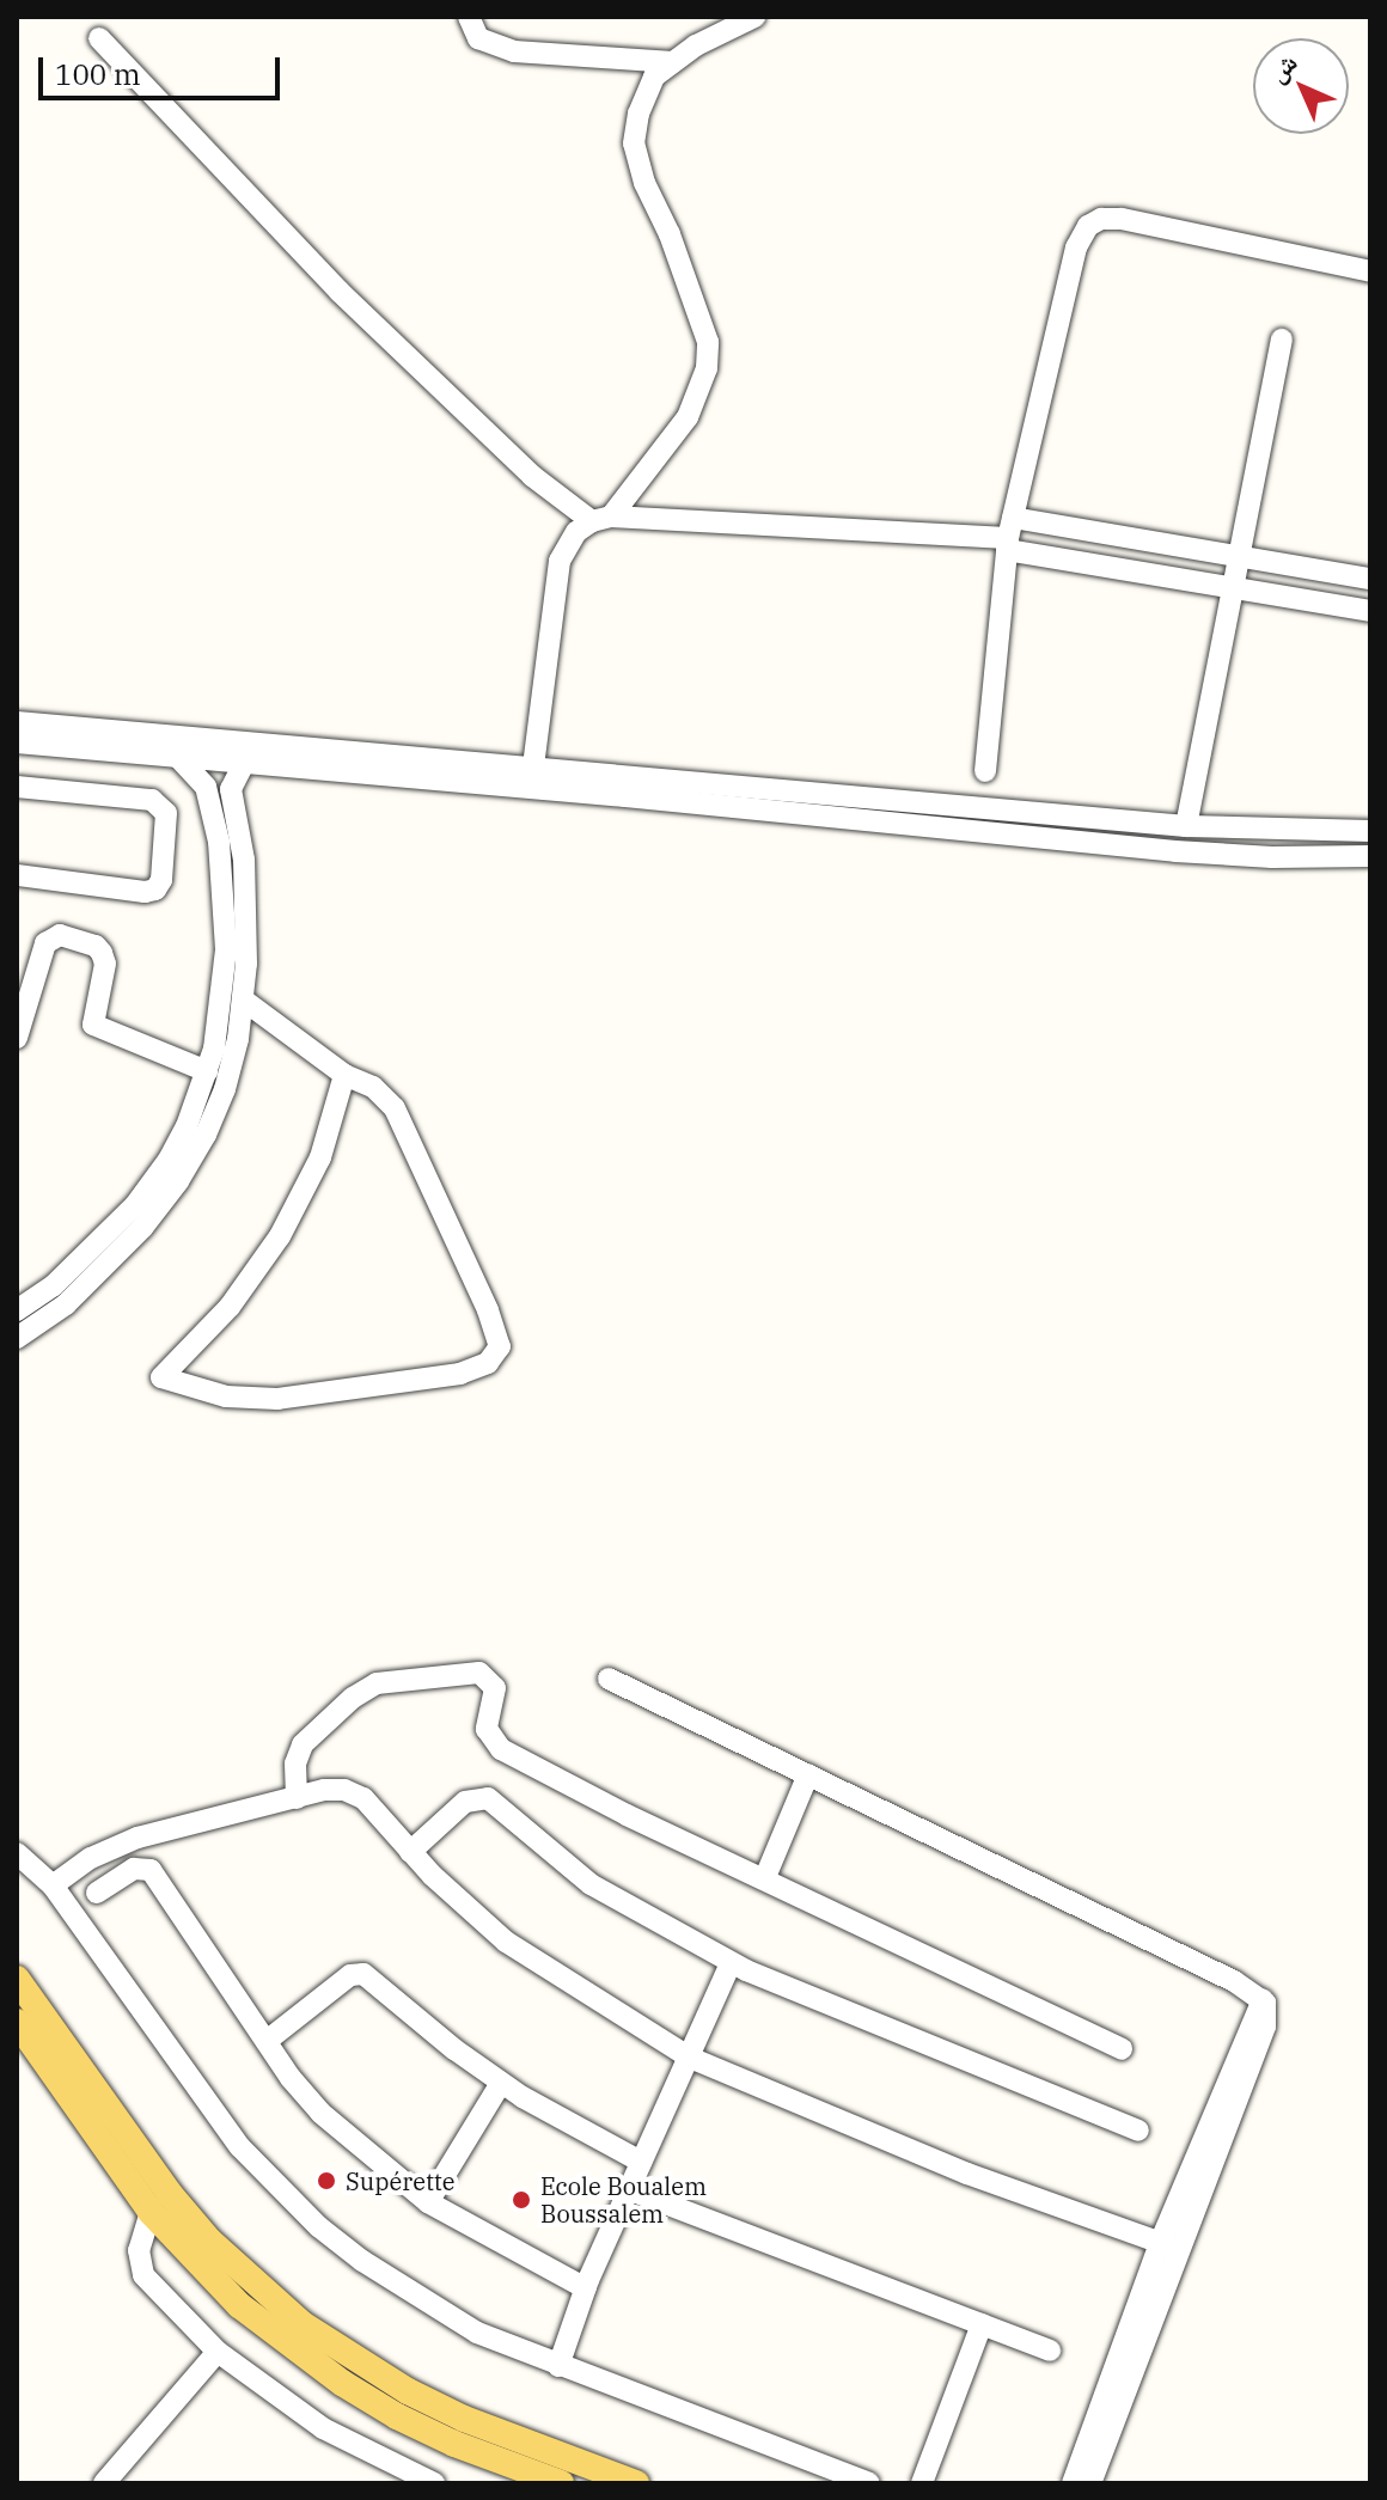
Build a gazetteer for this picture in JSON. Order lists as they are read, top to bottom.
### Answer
{
  "places": ["Supérette", "Ecole Boualem Boussalem"],
  "scale_bar": "100 m",
  "north": "top left"
}
